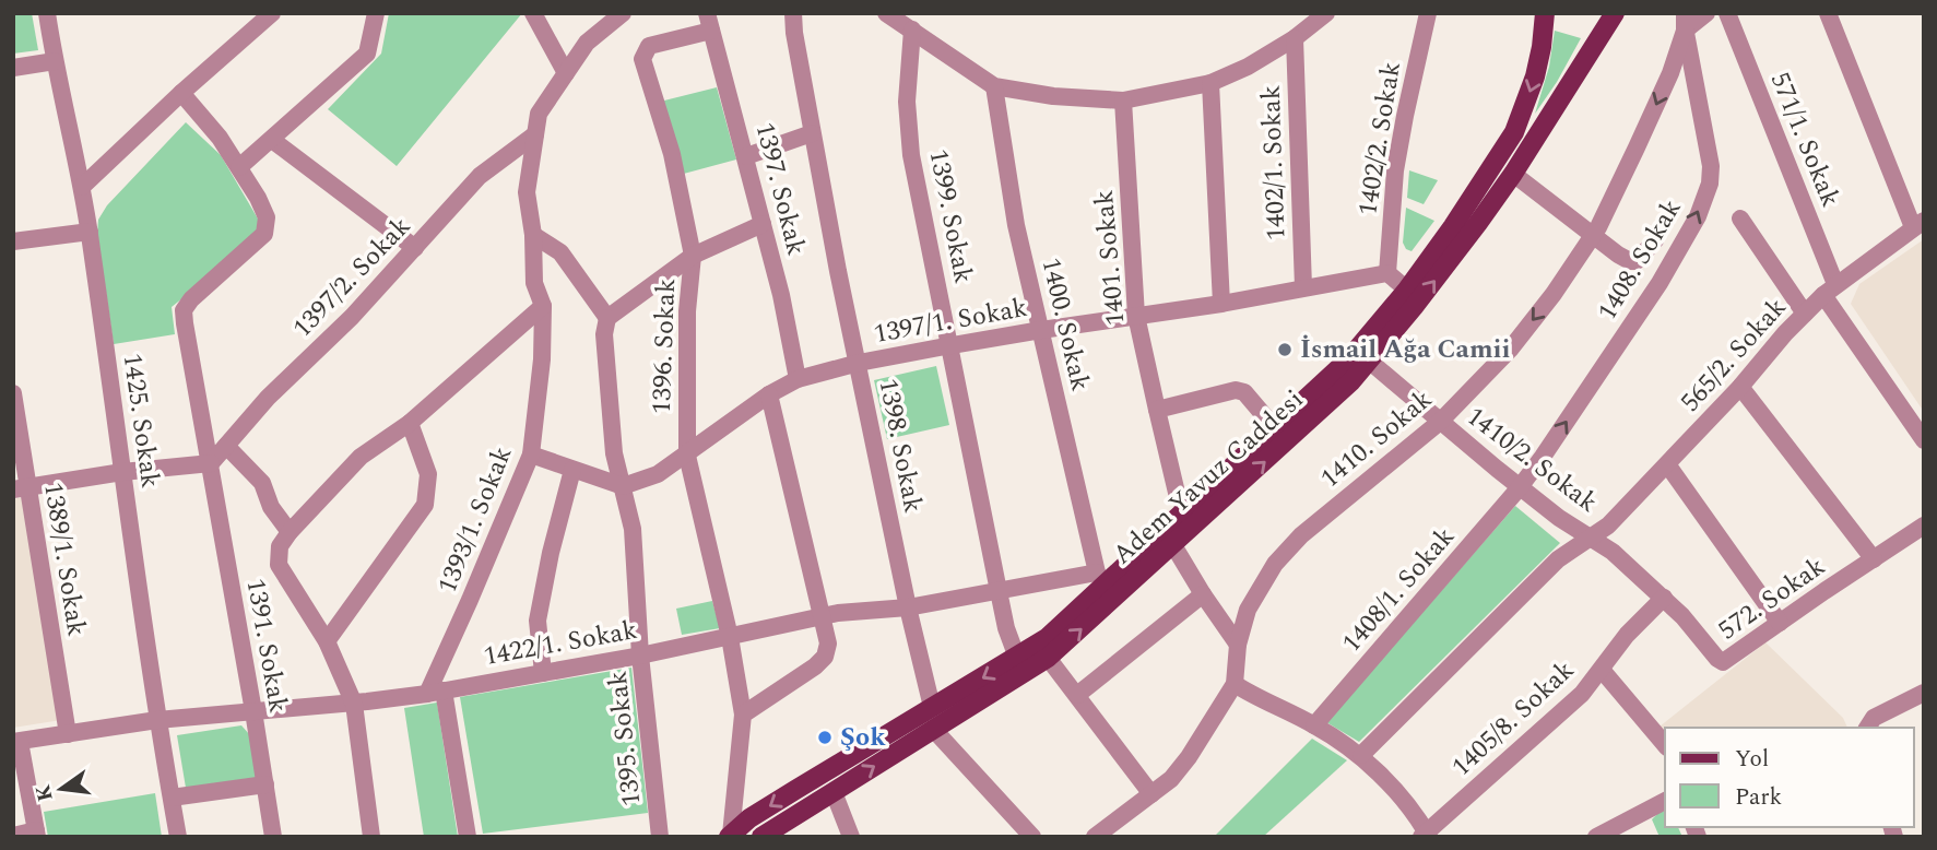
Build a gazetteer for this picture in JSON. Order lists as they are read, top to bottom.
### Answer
{
  "streets": {
    "main road": ["Adem Yavuz Caddesi"],
    "street": [
      "1402/2. Sokak",
      "571/1. Sokak",
      "1402/1. Sokak",
      "1397. Sokak",
      "1399. Sokak",
      "1401. Sokak",
      "1408. Sokak",
      "1397/2. Sokak",
      "1397/1. Sokak",
      "1400. Sokak",
      "1396. Sokak",
      "565/2. Sokak",
      "1425. Sokak",
      "1410. Sokak",
      "1398. Sokak",
      "1410/2. Sokak",
      "1393/1. Sokak",
      "1389/1. Sokak",
      "1408/1. Sokak",
      "572. Sokak",
      "1422/1. Sokak",
      "1391. Sokak",
      "1405/8. Sokak",
      "1395. Sokak"
    ]
  },
  "crossings": [
    ["1402/2. Sokak", "1397/1. Sokak"],
    ["571/1. Sokak", "565/2. Sokak"],
    ["1402/1. Sokak", "1397/1. Sokak"],
    ["1397. Sokak", "1397/1. Sokak"],
    ["1397. Sokak", "1396. Sokak"],
    ["1399. Sokak", "1397/1. Sokak"],
    ["1399. Sokak", "Adem Yavuz Caddesi"],
    ["1399. Sokak", "1422/1. Sokak"],
    ["1401. Sokak", "1397/1. Sokak"],
    ["1401. Sokak", "Adem Yavuz Caddesi"],
    ["1408. Sokak", "1410. Sokak"],
    ["1408. Sokak", "1410/2. Sokak"],
    ["1408. Sokak", "1408/1. Sokak"],
    ["1397/2. Sokak", "1393/1. Sokak"],
    ["1397/2. Sokak", "1391. Sokak"],
    ["1397/1. Sokak", "1400. Sokak"],
    ["1397/1. Sokak", "1396. Sokak"],
    ["1397/1. Sokak", "1398. Sokak"],
    ["1397/1. Sokak", "1395. Sokak"],
    ["1400. Sokak", "Adem Yavuz Caddesi"],
    ["1400. Sokak", "1422/1. Sokak"],
    ["1396. Sokak", "Adem Yavuz Caddesi"],
    ["1396. Sokak", "1422/1. Sokak"],
    ["565/2. Sokak", "1410/2. Sokak"],
    ["1425. Sokak", "1422/1. Sokak"],
    ["1410. Sokak", "1410/2. Sokak"],
    ["1398. Sokak", "Adem Yavuz Caddesi"],
    ["1398. Sokak", "1422/1. Sokak"],
    ["1410/2. Sokak", "Adem Yavuz Caddesi"],
    ["1410/2. Sokak", "1408/1. Sokak"],
    ["1410/2. Sokak", "572. Sokak"],
    ["1410/2. Sokak", "1405/8. Sokak"],
    ["Adem Yavuz Caddesi", "1422/1. Sokak"],
    ["1393/1. Sokak", "1422/1. Sokak"],
    ["1389/1. Sokak", "1422/1. Sokak"],
    ["572. Sokak", "1405/8. Sokak"],
    ["1422/1. Sokak", "1391. Sokak"],
    ["1422/1. Sokak", "1395. Sokak"]
  ],
  "one_way": ["1408. Sokak", "1410. Sokak"],
  "places": ["İsmail Ağa Camii", "Şok"],
  "legend": ["Yol", "Park"],
  "north": "left"
}
